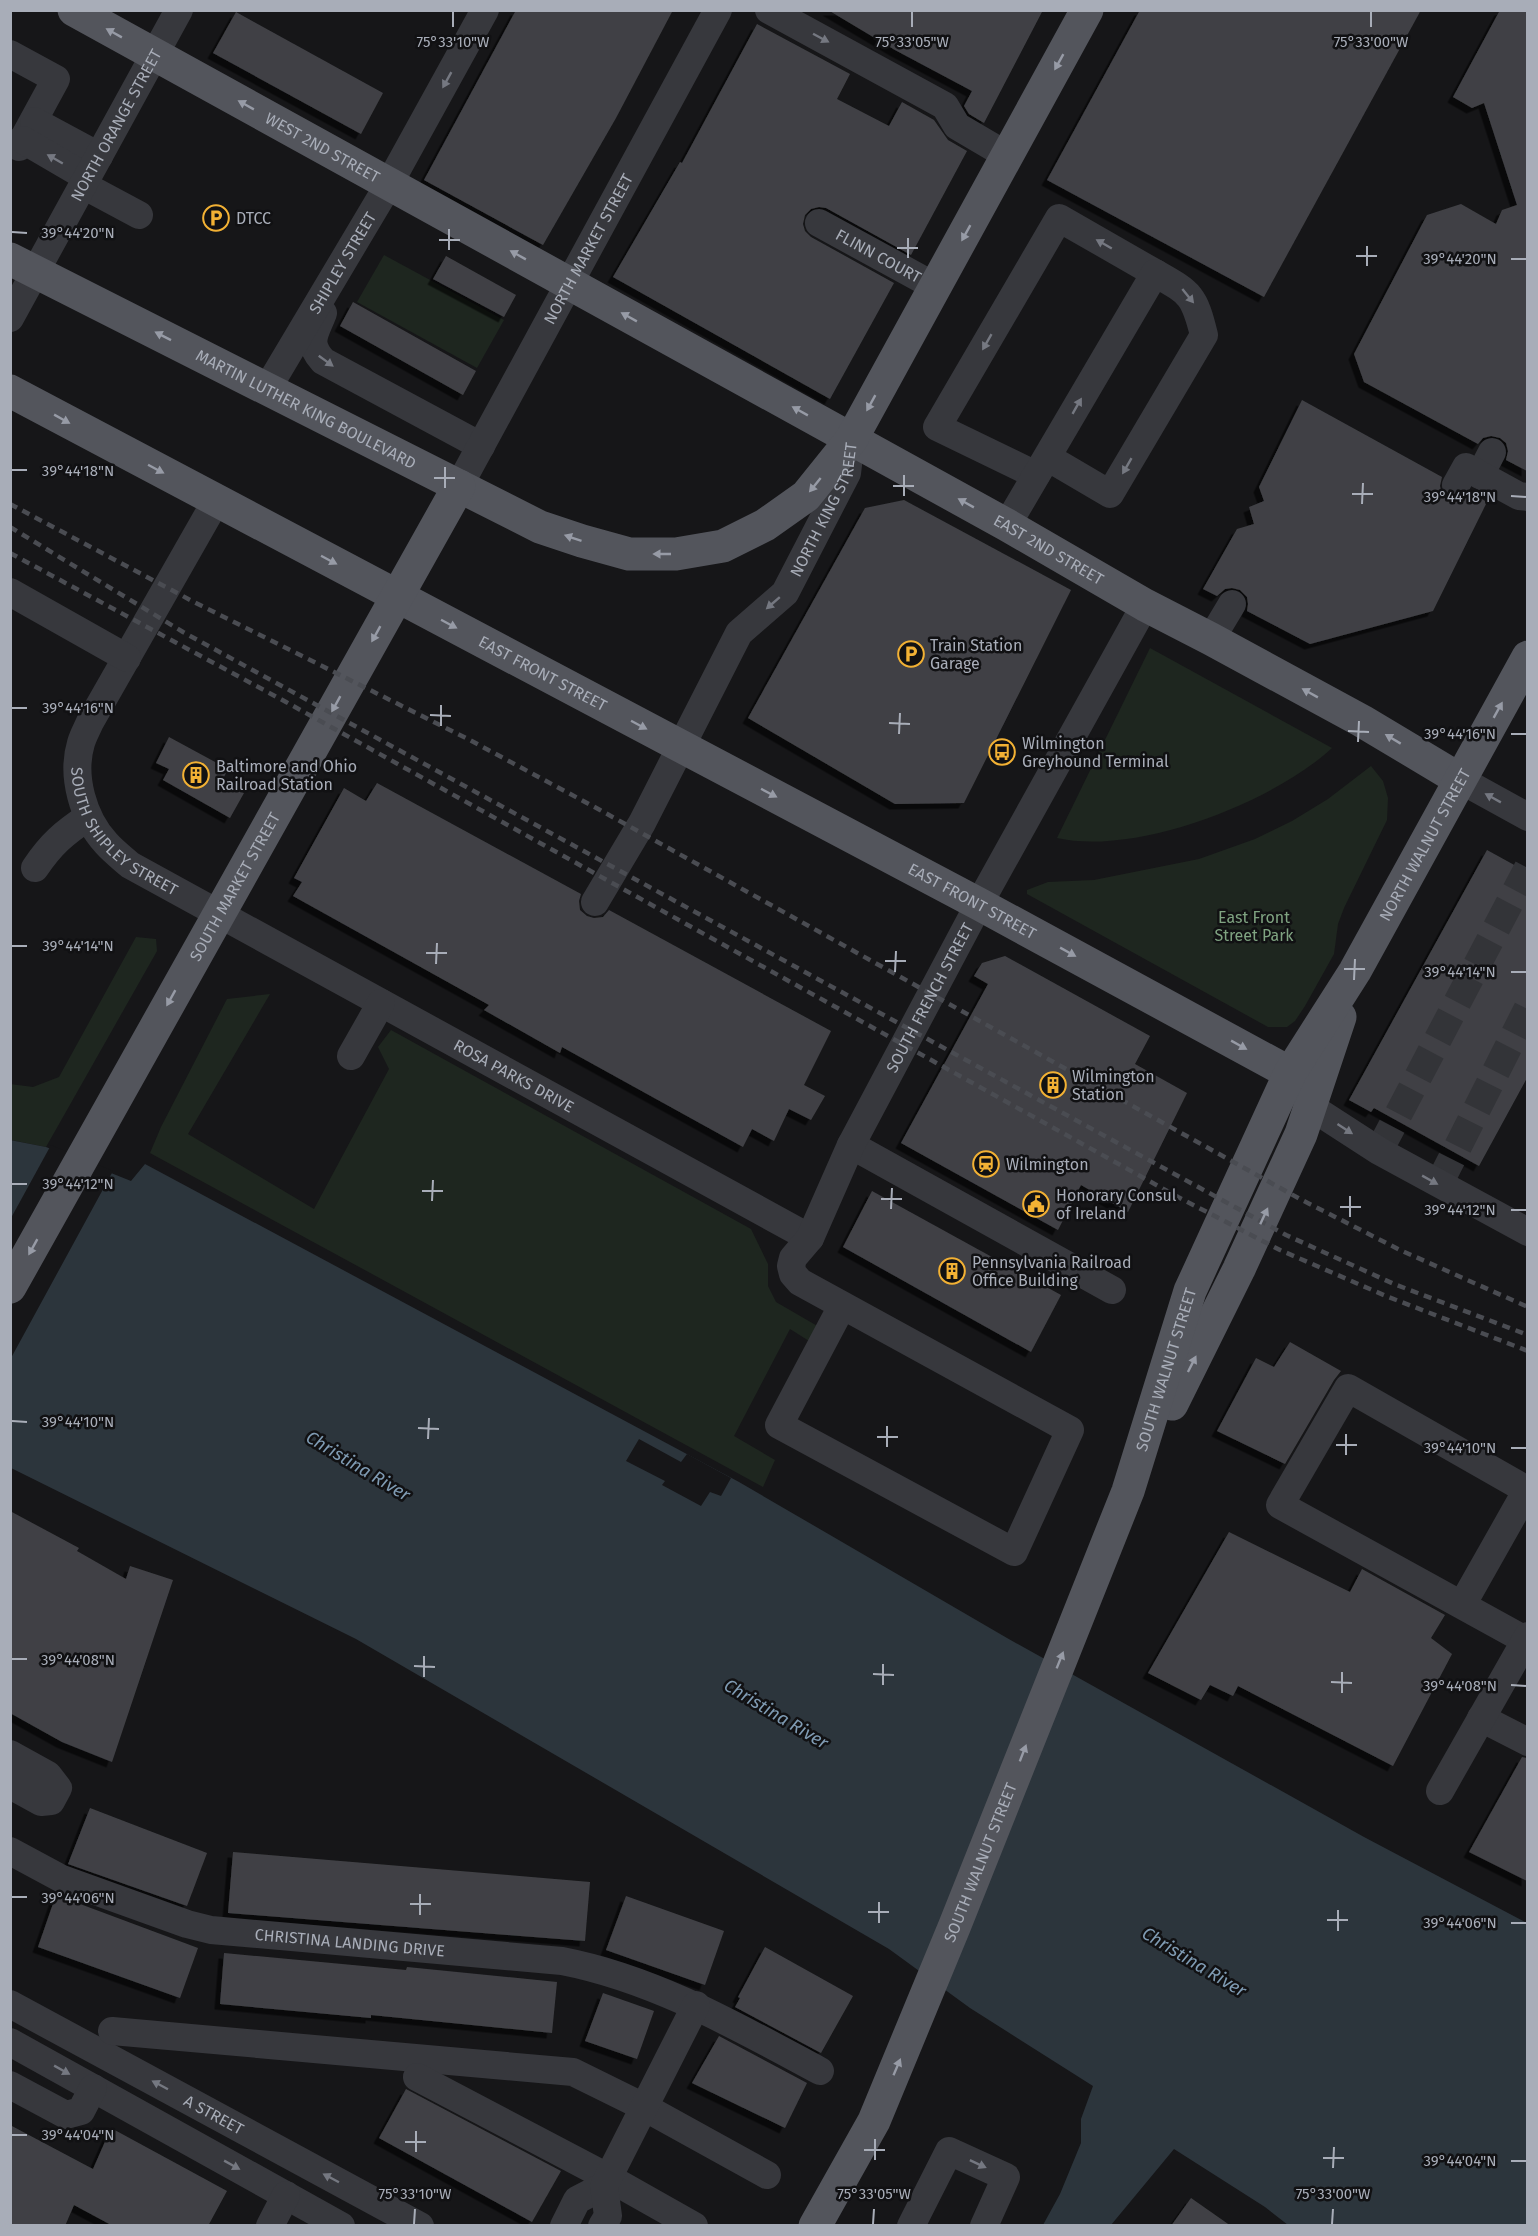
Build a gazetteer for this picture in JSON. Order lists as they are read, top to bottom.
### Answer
{
  "streets": {
    "main road": [
      "WEST 2ND STREET",
      "MARTIN LUTHER KING BOULEVARD",
      "NORTH KING STREET",
      "EAST 2ND STREET",
      "EAST FRONT STREET",
      "NORTH WALNUT STREET",
      "SOUTH MARKET STREET",
      "SOUTH WALNUT STREET"
    ],
    "street": [
      "NORTH ORANGE STREET",
      "NORTH MARKET STREET",
      "FLINN COURT",
      "SHIPLEY STREET",
      "SOUTH SHIPLEY STREET",
      "SOUTH FRENCH STREET",
      "ROSA PARKS DRIVE",
      "CHRISTINA LANDING DRIVE",
      "A STREET"
    ]
  },
  "crossings": [
    ["NORTH ORANGE STREET", "WEST 2ND STREET"],
    ["NORTH ORANGE STREET", "MARTIN LUTHER KING BOULEVARD"],
    ["WEST 2ND STREET", "NORTH MARKET STREET"],
    ["WEST 2ND STREET", "SHIPLEY STREET"],
    ["WEST 2ND STREET", "EAST 2ND STREET"],
    ["NORTH MARKET STREET", "MARTIN LUTHER KING BOULEVARD"],
    ["NORTH MARKET STREET", "EAST 2ND STREET"],
    ["NORTH MARKET STREET", "SOUTH MARKET STREET"],
    ["FLINN COURT", "NORTH KING STREET"],
    ["SHIPLEY STREET", "MARTIN LUTHER KING BOULEVARD"],
    ["MARTIN LUTHER KING BOULEVARD", "NORTH KING STREET"],
    ["MARTIN LUTHER KING BOULEVARD", "EAST 2ND STREET"],
    ["MARTIN LUTHER KING BOULEVARD", "SOUTH MARKET STREET"],
    ["NORTH KING STREET", "EAST 2ND STREET"],
    ["NORTH KING STREET", "EAST FRONT STREET"],
    ["EAST 2ND STREET", "NORTH WALNUT STREET"],
    ["EAST 2ND STREET", "SOUTH FRENCH STREET"],
    ["EAST FRONT STREET", "NORTH WALNUT STREET"],
    ["EAST FRONT STREET", "SOUTH MARKET STREET"],
    ["EAST FRONT STREET", "SOUTH FRENCH STREET"],
    ["SOUTH SHIPLEY STREET", "SOUTH MARKET STREET"],
    ["SOUTH SHIPLEY STREET", "ROSA PARKS DRIVE"],
    ["NORTH WALNUT STREET", "SOUTH WALNUT STREET"],
    ["SOUTH MARKET STREET", "ROSA PARKS DRIVE"],
    ["SOUTH FRENCH STREET", "ROSA PARKS DRIVE"]
  ],
  "one_way": [
    "WEST 2ND STREET",
    "SHIPLEY STREET",
    "NORTH KING STREET",
    "EAST 2ND STREET",
    "EAST FRONT STREET",
    "SOUTH MARKET STREET",
    "SOUTH WALNUT STREET"
  ],
  "water": ["Christina River"],
  "parks": ["East Front Street Park"],
  "places": {
    "parking": ["DTCC", "Train Station Garage"],
    "bus stop": ["Wilmington Greyhound Terminal"],
    "building": ["Baltimore and Ohio Railroad Station", "Wilmington Station", "Pennsylvania Railroad Office Building"],
    "station": ["Wilmington"],
    "public building": ["Honorary Consul of Ireland"]
  },
  "coordinates": [
    "75°33'10\"W",
    "75°33'05\"W",
    "75°33'00\"W",
    "39°44'20\"N",
    "39°44'18\"N",
    "39°44'16\"N",
    "39°44'14\"N",
    "39°44'12\"N",
    "39°44'10\"N",
    "39°44'08\"N",
    "39°44'06\"N",
    "39°44'04\"N"
  ]
}
